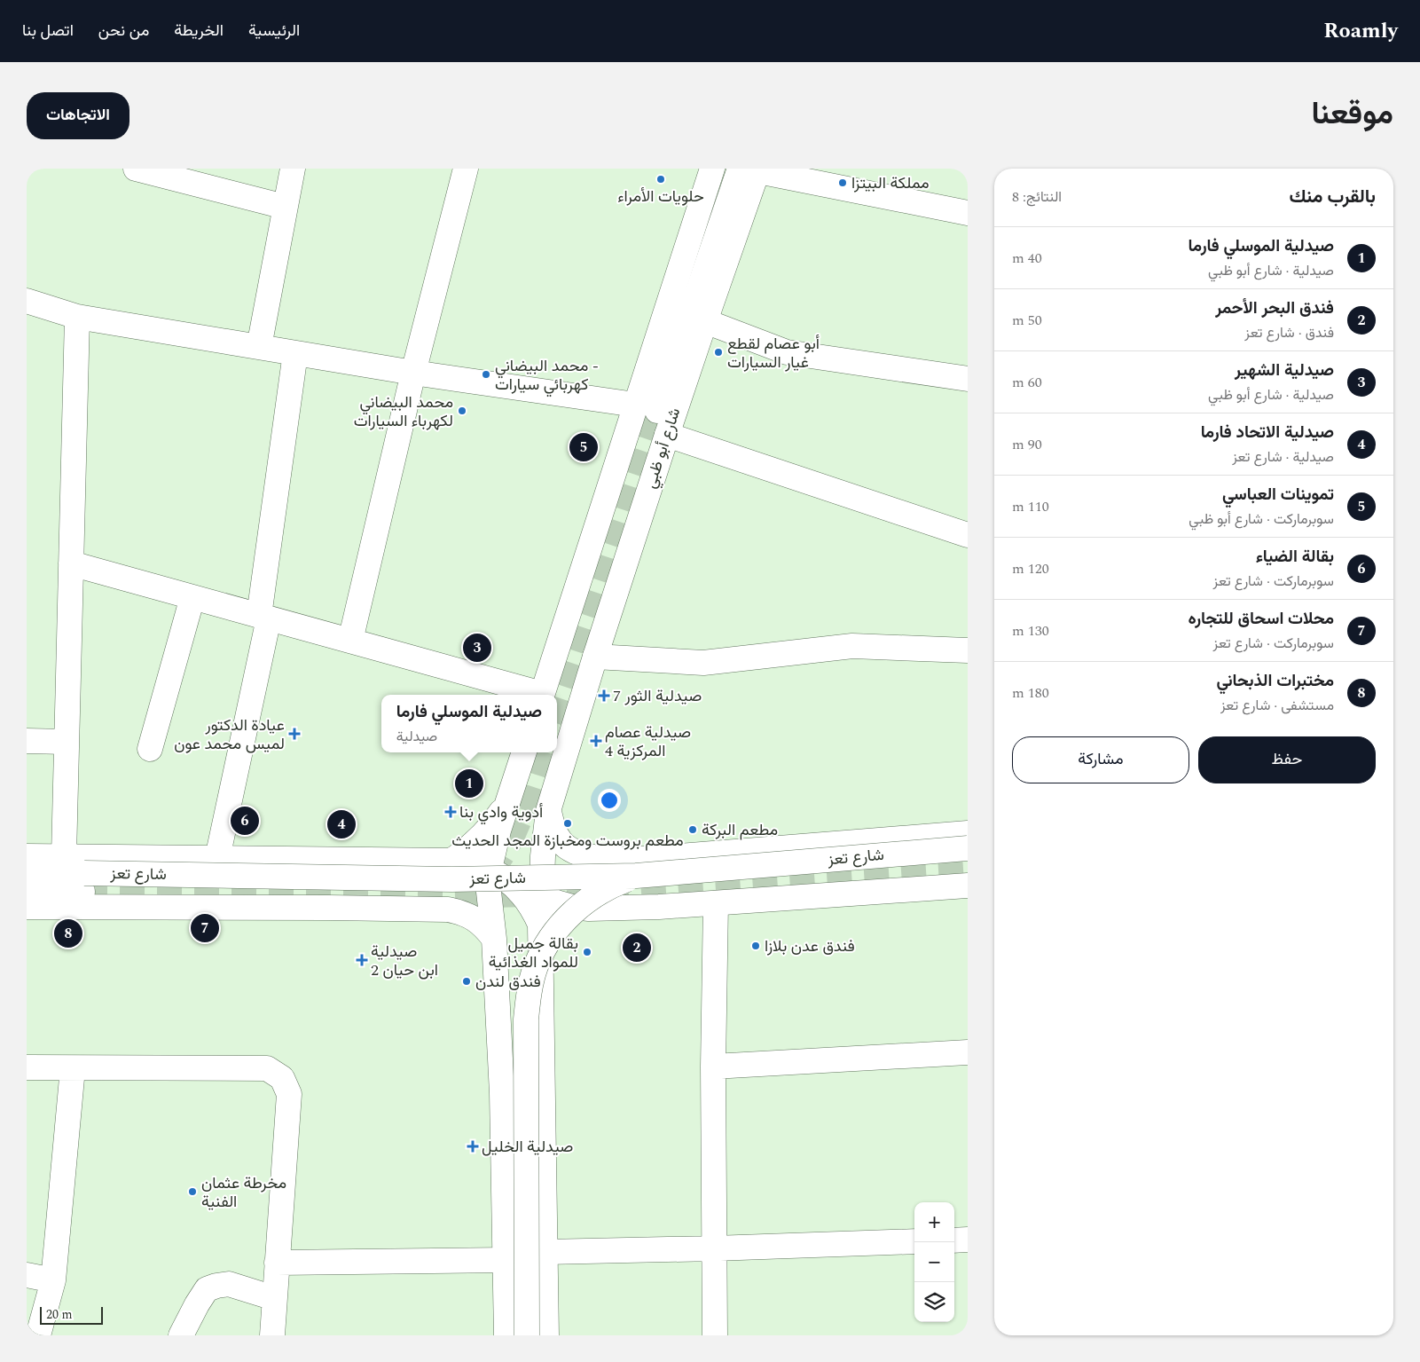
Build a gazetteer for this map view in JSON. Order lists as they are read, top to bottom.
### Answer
{
  "streets": {
    "street": ["شارع أبو ظبي", "شارع تعز"]
  },
  "places": {
    "other": [
      "حلويات الأمراء",
      "مملكة البيتزا",
      "أبو عصام لقطع غيار السيارات",
      "محمد البيضاني - كهربائي سيارات",
      "محمد البيضاني لكهرباء السيارات",
      "مطعم بروست ومخبازة المجد الحديث",
      "مطعم البركة",
      "فندق عدن بلازا",
      "بقالة جميل للمواد الغذائية",
      "فندق لندن",
      "مخرطة عثمان الفنية"
    ],
    "health": [
      "صيدلية الثور 7",
      "عيادة الدكتور لميس محمد عون",
      "صيدلية عصام المركزية 4",
      "أدوية وادي بنا",
      "صيدلية ابن حيان 2",
      "صيدلية الخليل"
    ]
  },
  "scale_bar": "20 m",
  "page": {
    "header": "Roamly",
    "nav": [
      "الرئيسية",
      "الخريطة",
      "من نحن",
      "اتصل بنا"
    ],
    "title": "موقعنا",
    "buttons": [
      "الاتجاهات",
      ["حفظ", "مشاركة"]
    ],
    "heading": ["بالقرب منك", "النتائج: 8"],
    "list": [
      {
        "mark": "1",
        "name": "صيدلية الموسلي فارما",
        "note": "صيدلية · شارع أبو ظبي",
        "value": "40 m"
      },
      {
        "mark": "2",
        "name": "فندق البحر الأحمر",
        "note": "فندق · شارع تعز",
        "value": "50 m"
      },
      {
        "mark": "3",
        "name": "صيدلية الشهير",
        "note": "صيدلية · شارع أبو ظبي",
        "value": "60 m"
      },
      {
        "mark": "4",
        "name": "صيدلية الاتحاد فارما",
        "note": "صيدلية · شارع تعز",
        "value": "90 m"
      },
      {
        "mark": "5",
        "name": "تموينات العباسي",
        "note": "سوبرماركت · شارع أبو ظبي",
        "value": "110 m"
      },
      {
        "mark": "6",
        "name": "بقالة الضياء",
        "note": "سوبرماركت · شارع تعز",
        "value": "120 m"
      },
      {
        "mark": "7",
        "name": "محلات اسحاق للتجاره",
        "note": "سوبرماركت · شارع تعز",
        "value": "130 m"
      },
      {
        "mark": "8",
        "name": "مختبرات الذبحاني",
        "note": "مستشفى · شارع تعز",
        "value": "180 m"
      }
    ],
    "pins": [
      "5",
      "3",
      "1",
      "6",
      "4",
      "7",
      "8",
      "2"
    ],
    "popup": ["صيدلية الموسلي فارما", "صيدلية"],
    "map_buttons": ["+", "−"],
    "scale": "20 m"
  }
}
